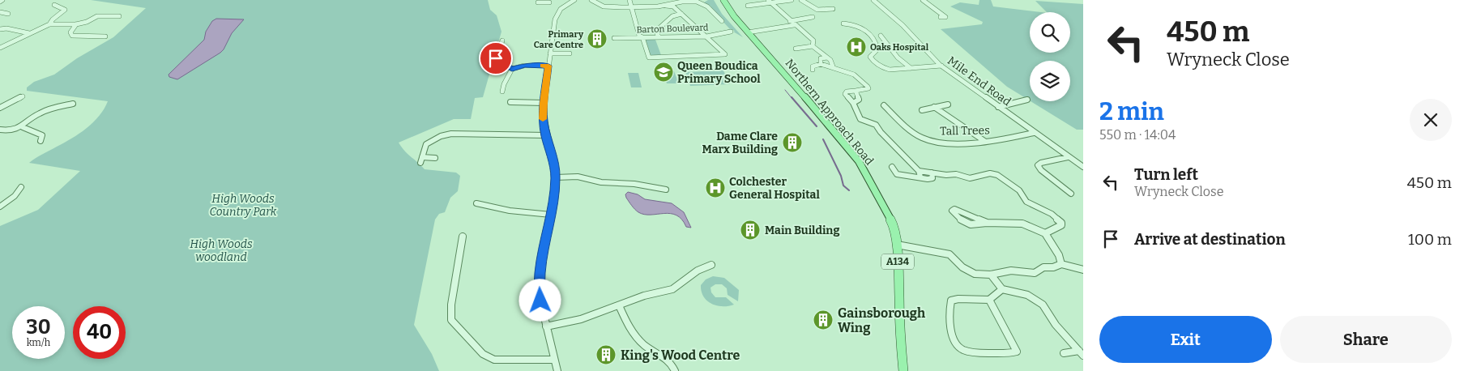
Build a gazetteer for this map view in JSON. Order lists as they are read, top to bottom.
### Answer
{
  "streets": {
    "main road": ["Northern Approach Road", "A134"],
    "street": ["Barton Boulevard", "Mile End Road", "Tall Trees"]
  },
  "crossings": [
    ["Mile End Road", "Tall Trees"]
  ],
  "parks": ["High Woods Country Park", "High Woods woodland"],
  "places": {
    "building": [
      "Primary Care Centre",
      "Dame Clare Marx Building",
      "Main Building",
      "Gainsborough Wing",
      "King's Wood Centre"
    ],
    "hospital": ["Oaks Hospital", "Colchester General Hospital"],
    "school or university": ["Queen Boudica Primary School"]
  },
  "page": {
    "turn": ["450 m", "Wryneck Close"],
    "heading": ["2 min", "550 m · 14:04"],
    "list": [
      {
        "name": "Turn left",
        "note": "Wryneck Close",
        "value": "450 m"
      },
      {
        "name": "Arrive at destination",
        "value": "100 m"
      }
    ],
    "speed": "30 km/h",
    "limit": "40",
    "buttons": ["Exit", "Share"]
  }
}
